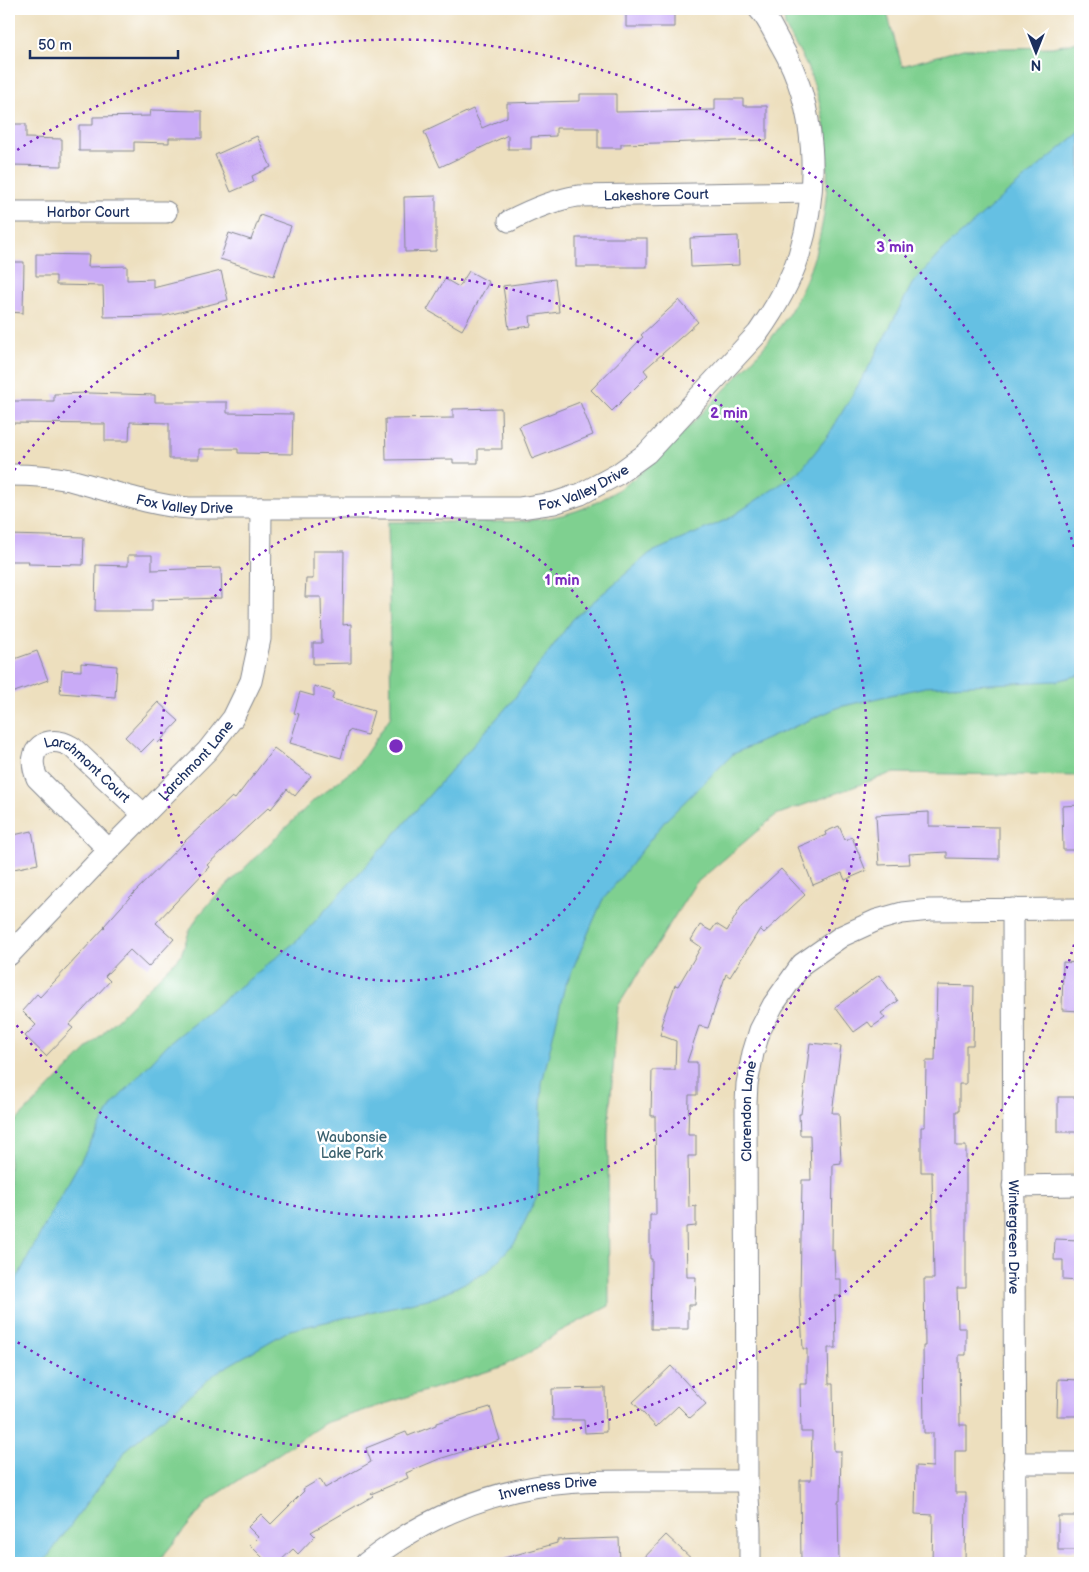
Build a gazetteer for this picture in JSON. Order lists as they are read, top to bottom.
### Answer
{
  "streets": {
    "street": [
      "Lakeshore Court",
      "Harbor Court",
      "Fox Valley Drive",
      "Larchmont Lane",
      "Larchmont Court",
      "Clarendon Lane",
      "Wintergreen Drive",
      "Inverness Drive"
    ]
  },
  "crossings": [
    ["Lakeshore Court", "Fox Valley Drive"],
    ["Fox Valley Drive", "Larchmont Lane"],
    ["Larchmont Lane", "Larchmont Court"],
    ["Clarendon Lane", "Wintergreen Drive"],
    ["Clarendon Lane", "Inverness Drive"]
  ],
  "parks": ["Waubonsie Lake Park"],
  "scale_bar": "50 m",
  "north": "bottom",
  "rings": ["3 min", "2 min", "1 min"]
}
